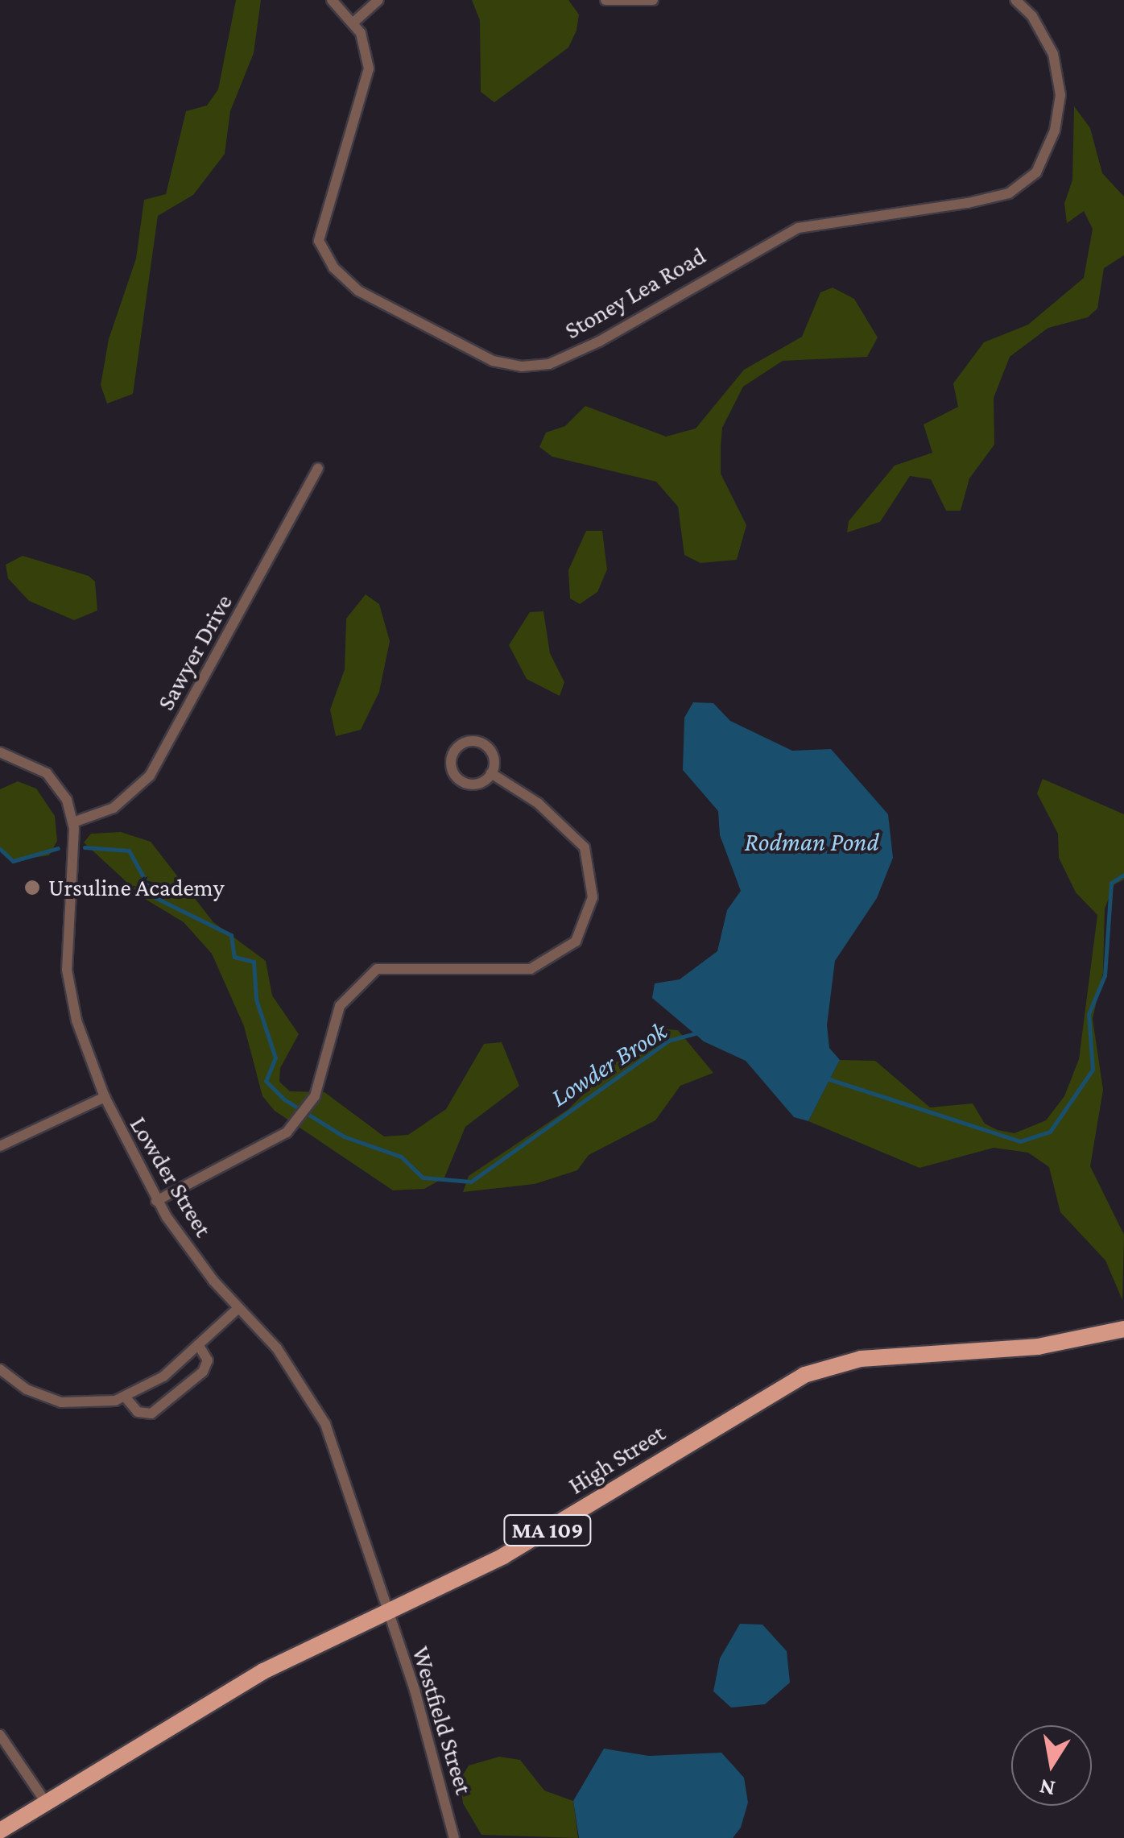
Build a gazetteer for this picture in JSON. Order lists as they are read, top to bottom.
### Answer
{
  "streets": {
    "main road": ["High Street", "MA 109"],
    "street": [
      "Stoney Lea Road",
      "Sawyer Drive",
      "Lowder Street",
      "Westfield Street"
    ]
  },
  "crossings": [
    ["Sawyer Drive", "Lowder Street"],
    ["Lowder Street", "High Street"],
    ["Lowder Street", "Westfield Street"],
    ["High Street", "Westfield Street"]
  ],
  "water": ["Rodman Pond", "Lowder Brook"],
  "places": ["Ursuline Academy"],
  "north": "bottom"
}
